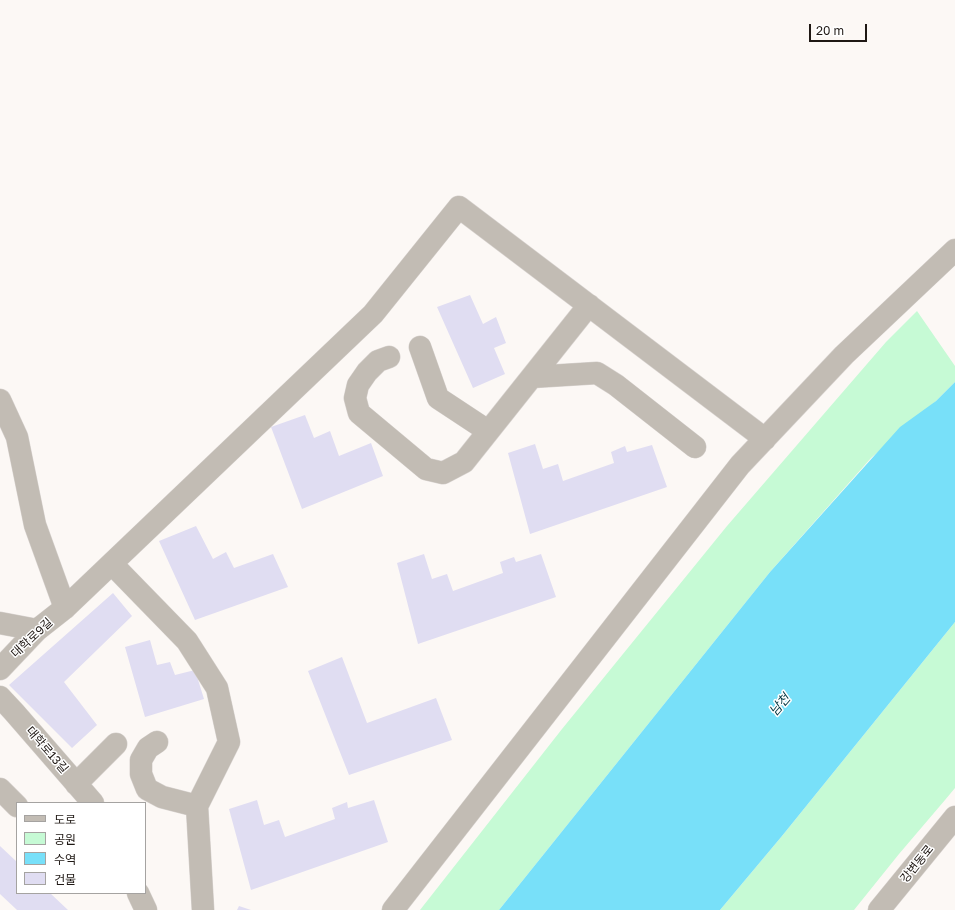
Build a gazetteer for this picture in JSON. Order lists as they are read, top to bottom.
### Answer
{
  "streets": {
    "street": ["대학로9길", "대학로13길", "강변동로"]
  },
  "water": ["남천"],
  "legend": [
    "도로",
    "공원",
    "수역",
    "건물"
  ],
  "scale_bar": "20 m"
}
